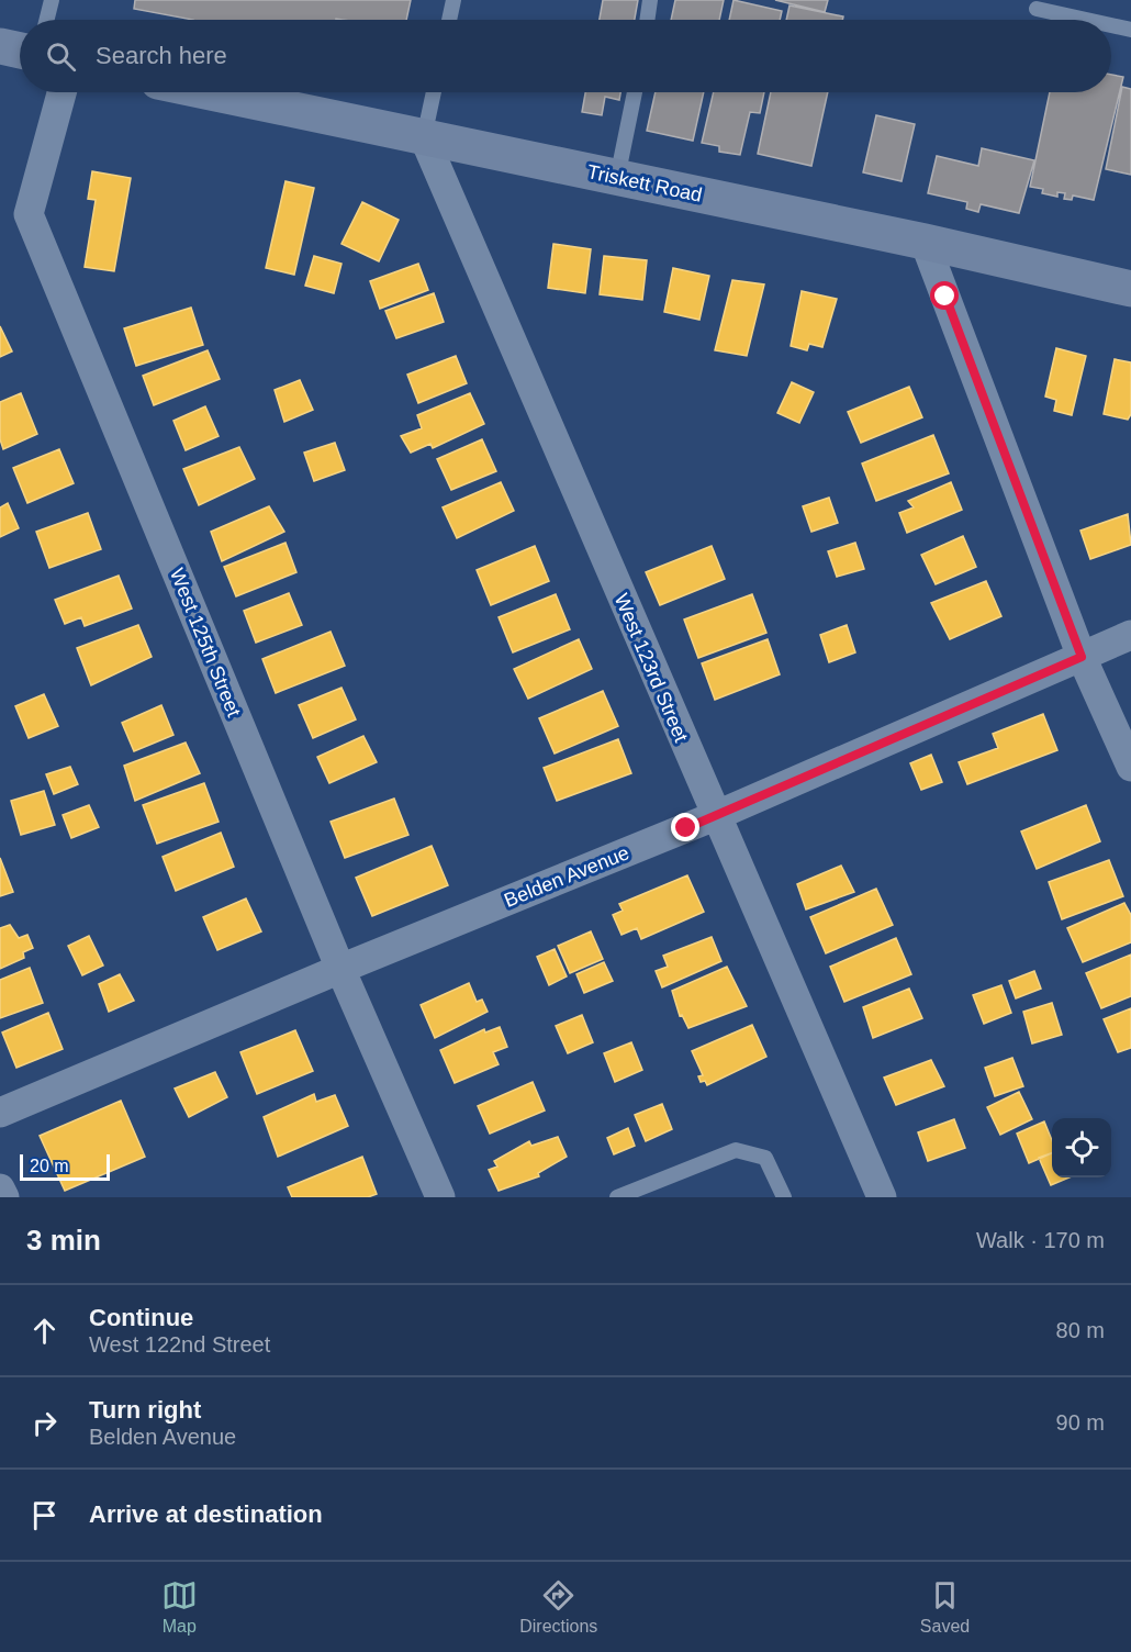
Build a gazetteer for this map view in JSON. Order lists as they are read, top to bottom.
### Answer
{
  "streets": {
    "street": [
      "Triskett Road",
      "West 125th Street",
      "West 123rd Street",
      "Belden Avenue"
    ]
  },
  "crossings": [
    ["Triskett Road", "West 123rd Street"],
    ["West 125th Street", "Belden Avenue"],
    ["West 123rd Street", "Belden Avenue"]
  ],
  "scale_bar": "20 m",
  "page": {
    "search": "Search here",
    "scale": "20 m",
    "heading": ["3 min", "Walk · 170 m"],
    "list": [
      ["Continue", "West 122nd Street", "80 m"],
      ["Turn right", "Belden Avenue", "90 m"],
      "Arrive at destination"
    ],
    "nav": ["Map", "Directions", "Saved"]
  }
}
